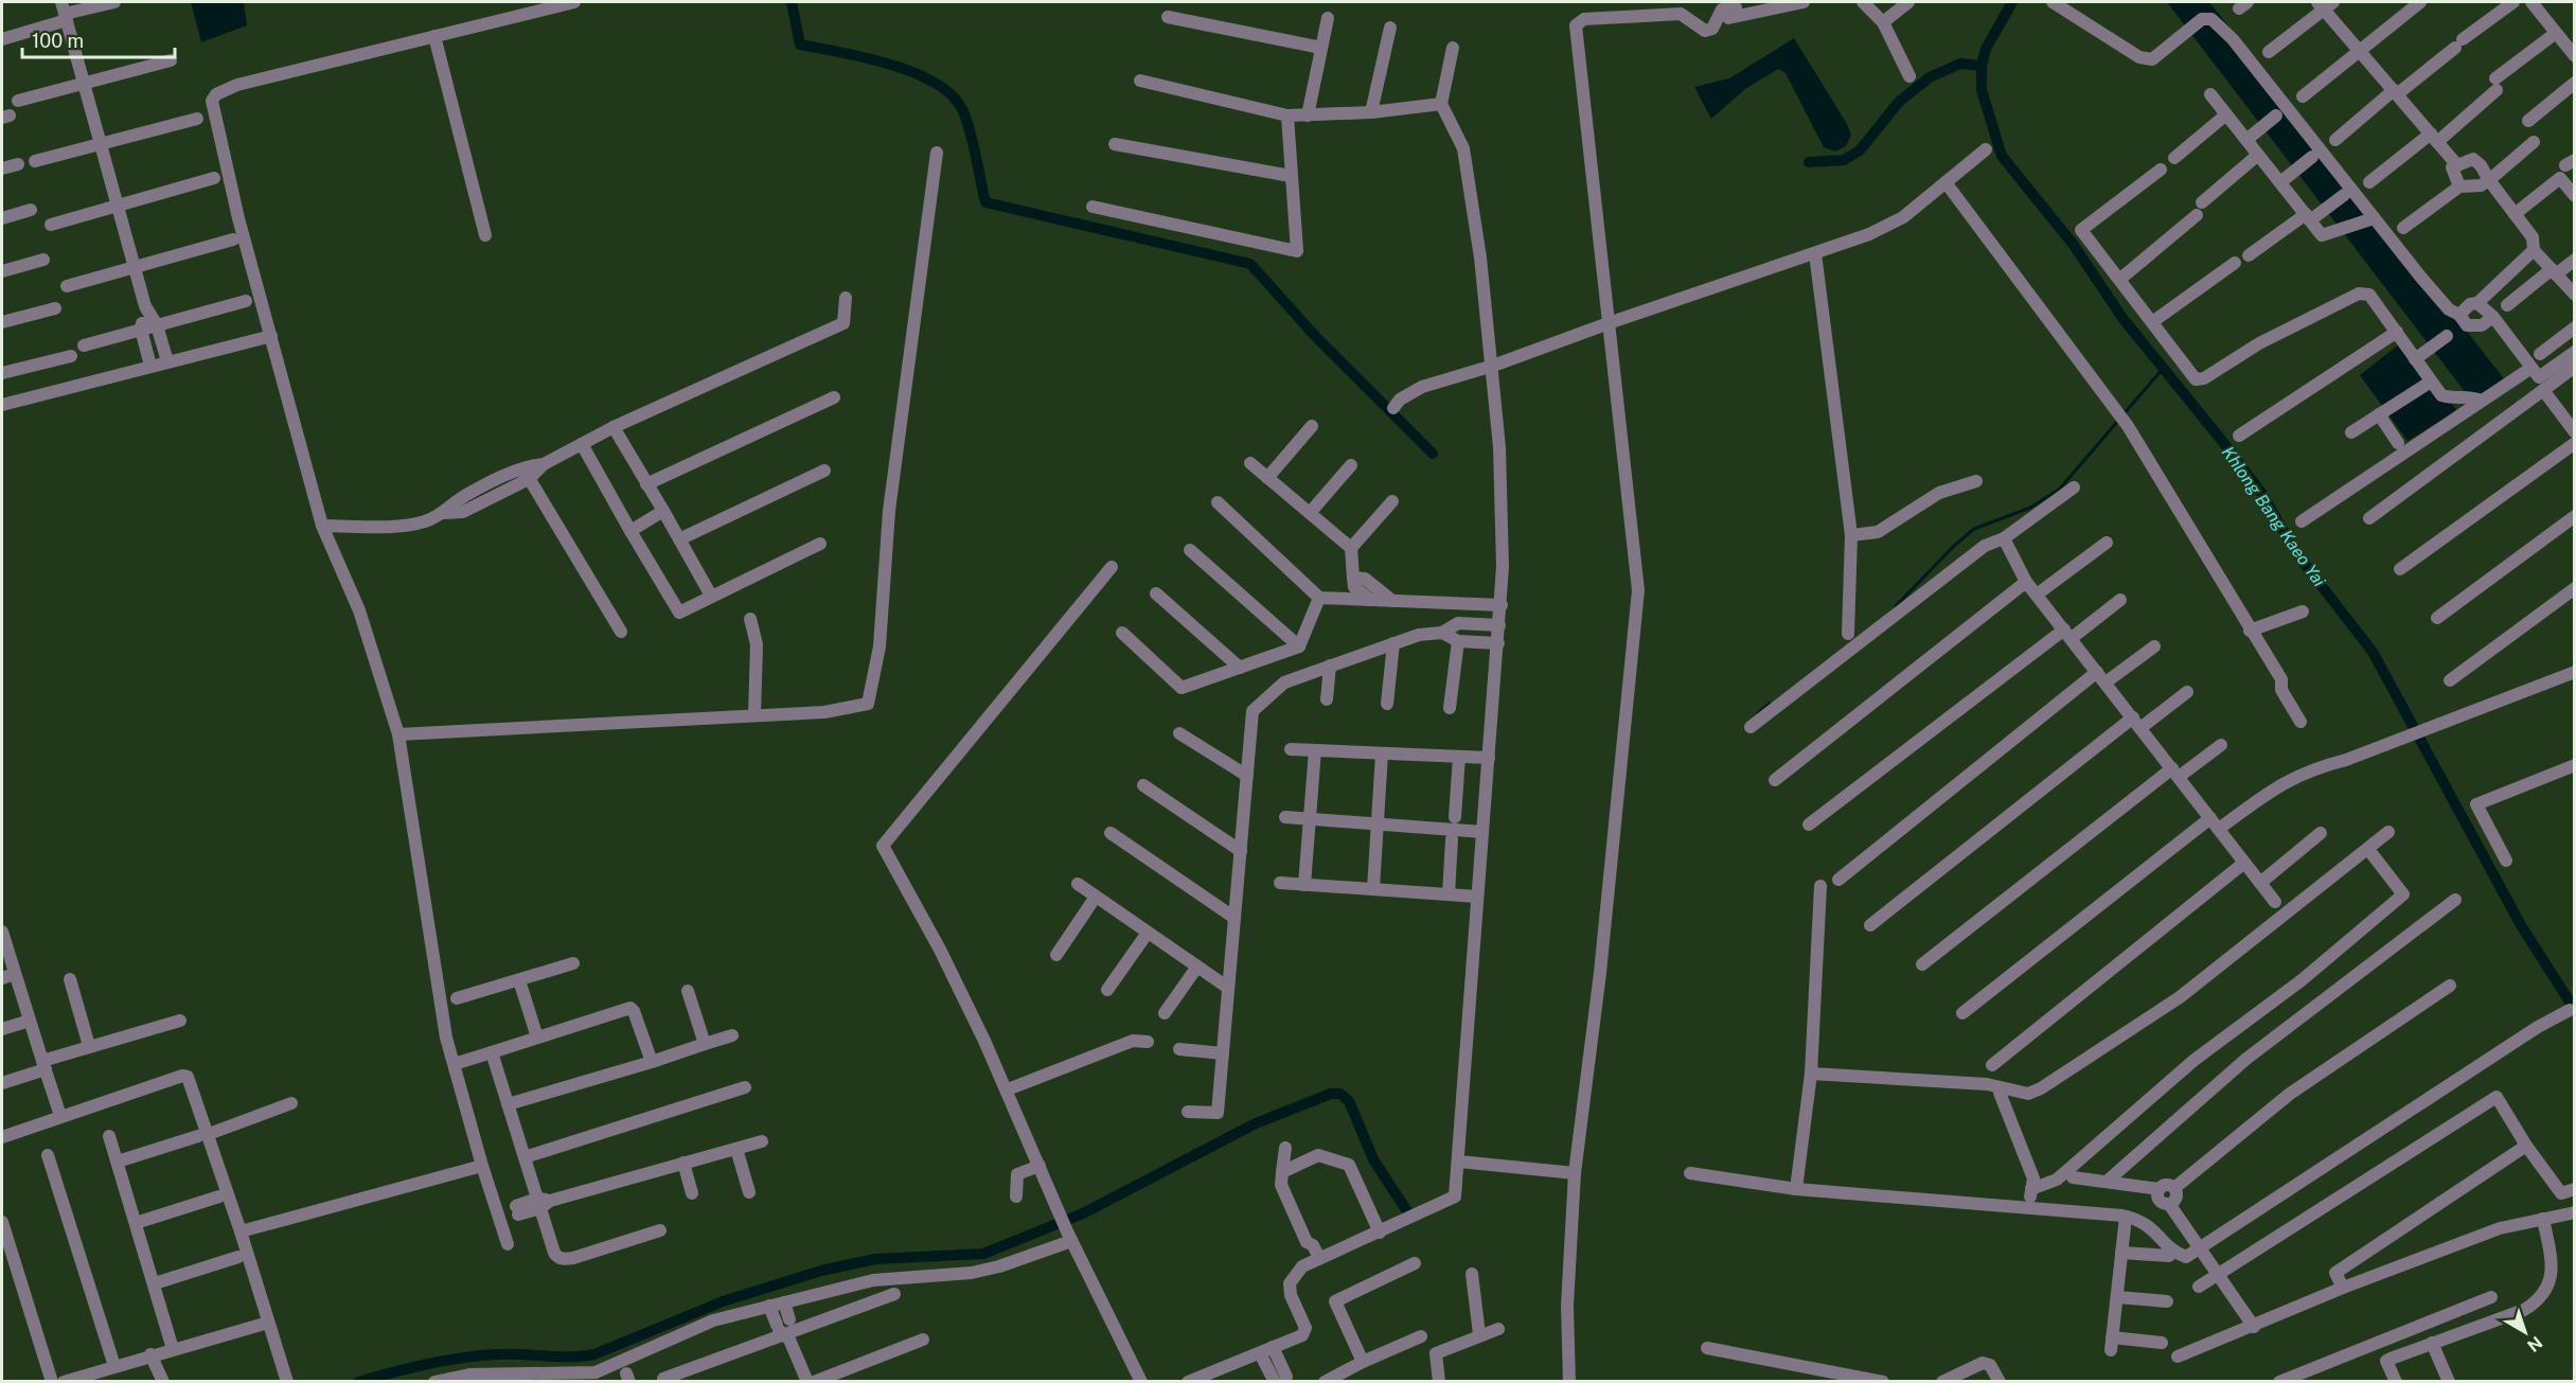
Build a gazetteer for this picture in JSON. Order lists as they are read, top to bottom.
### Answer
{
  "water": ["Khlong Bang Kaeo Yai"],
  "scale_bar": "100 m",
  "north": "bottom right"
}
